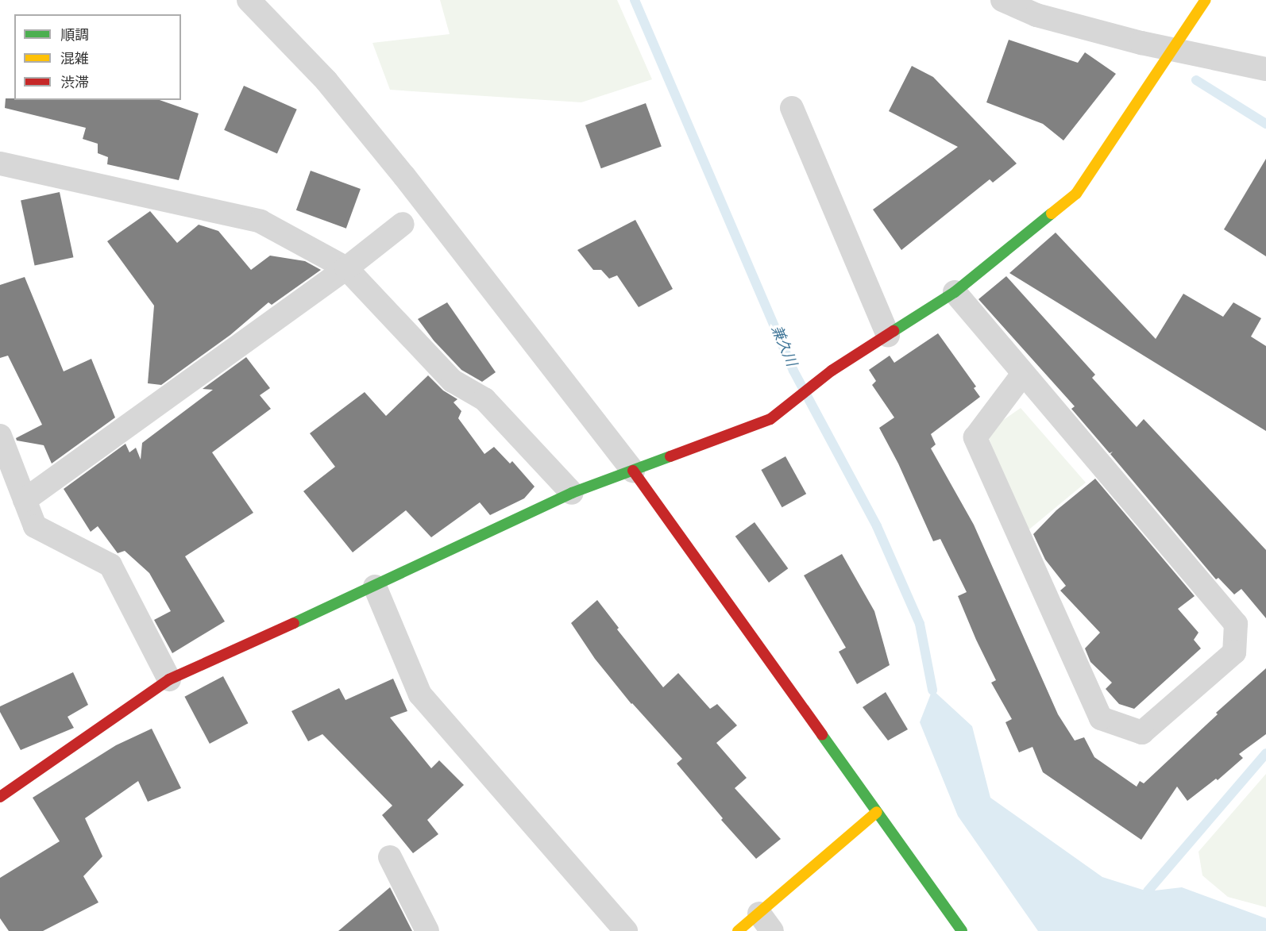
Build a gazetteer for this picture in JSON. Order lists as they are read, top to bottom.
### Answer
{
  "water": ["兼久川"],
  "legend": ["順調", "混雑", "渋滞"]
}
